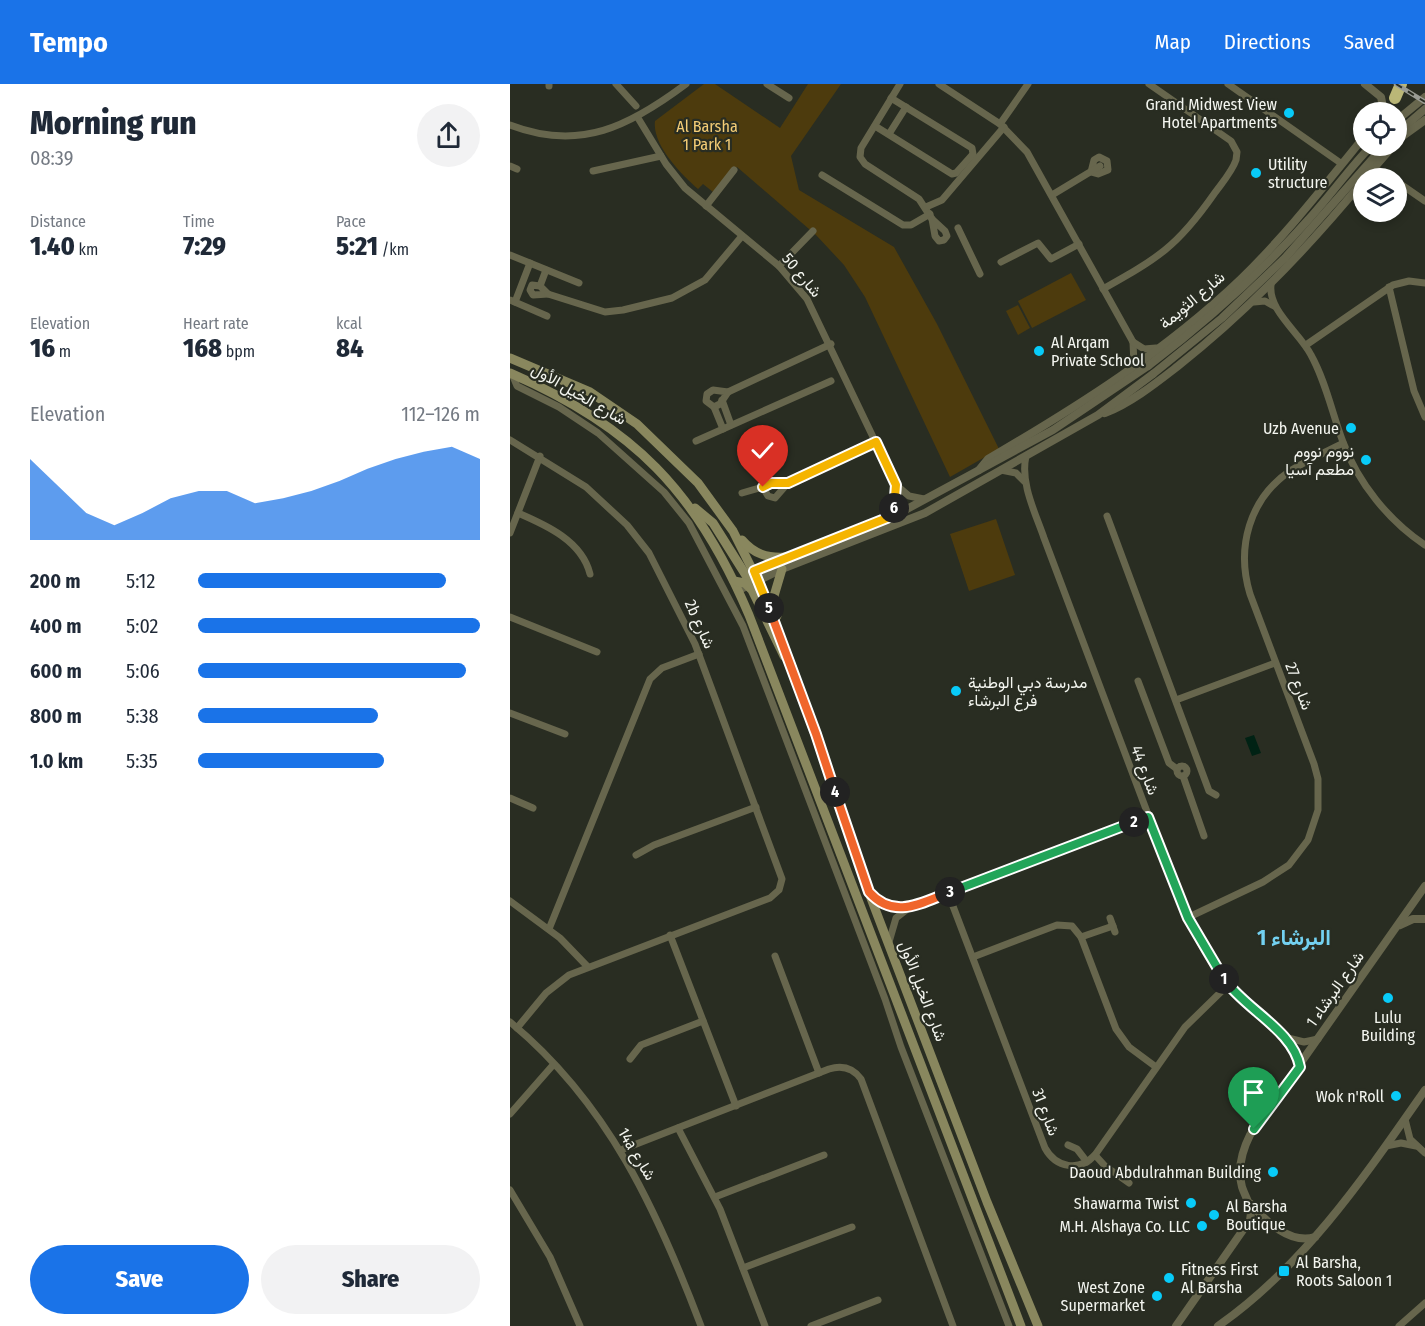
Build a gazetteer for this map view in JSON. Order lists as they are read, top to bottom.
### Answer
{
  "streets": {
    "main road": ["شارع الخيل الأول"],
    "street": [
      "شارع 50",
      "شارع الثويمة",
      "2b شارع",
      "شارع 27",
      "شارع 44",
      "شارع البرشاء 1",
      "شارع 31",
      "14a شارع"
    ]
  },
  "crossings": [
    ["شارع الثويمة", "شارع الخيل الأول"],
    ["شارع الثويمة", "شارع 44"],
    ["شارع 27", "شارع 44"],
    ["شارع 44", "شارع البرشاء 1"]
  ],
  "districts": ["البرشاء 1"],
  "parks": ["Al Barsha 1 Park 1"],
  "places": {
    "other": [
      "Grand Midwest View Hotel Apartments",
      "Utility structure",
      "Al Arqam Private School",
      "Uzb Avenue",
      "نووم نووم مطعم آسيا",
      "مدرسة دبي الوطنية فرع البرشاء",
      "Lulu Building",
      "Wok n'Roll",
      "Daoud Abdulrahman Building",
      "Shawarma Twist",
      "Al Barsha Boutique",
      "M.H. Alshaya Co. LLC",
      "Fitness First Al Barsha",
      "West Zone Supermarket"
    ],
    "transit": ["Al Barsha, Roots Saloon 1"]
  },
  "page": {
    "header": "Tempo",
    "nav": ["Map", "Directions", "Saved"],
    "heading": ["Morning run", "08:39"],
    "stats": [
      ["Distance", "1.40 km"],
      ["Time", "7:29"],
      ["Pace", "5:21 /km"],
      ["Elevation", "16 m"],
      ["Heart rate", "168 bpm"],
      ["kcal", "84"]
    ],
    "chart": ["Elevation", "112–126 m"],
    "pins": [
      "6",
      "5",
      "4",
      "2",
      "3",
      "1"
    ],
    "list": [
      {
        "name": "200 m",
        "note": "5:12"
      },
      {
        "name": "400 m",
        "note": "5:02"
      },
      {
        "name": "600 m",
        "note": "5:06"
      },
      {
        "name": "800 m",
        "note": "5:38"
      },
      {
        "name": "1.0 km",
        "note": "5:35"
      }
    ],
    "buttons": ["Save", "Share"]
  }
}
